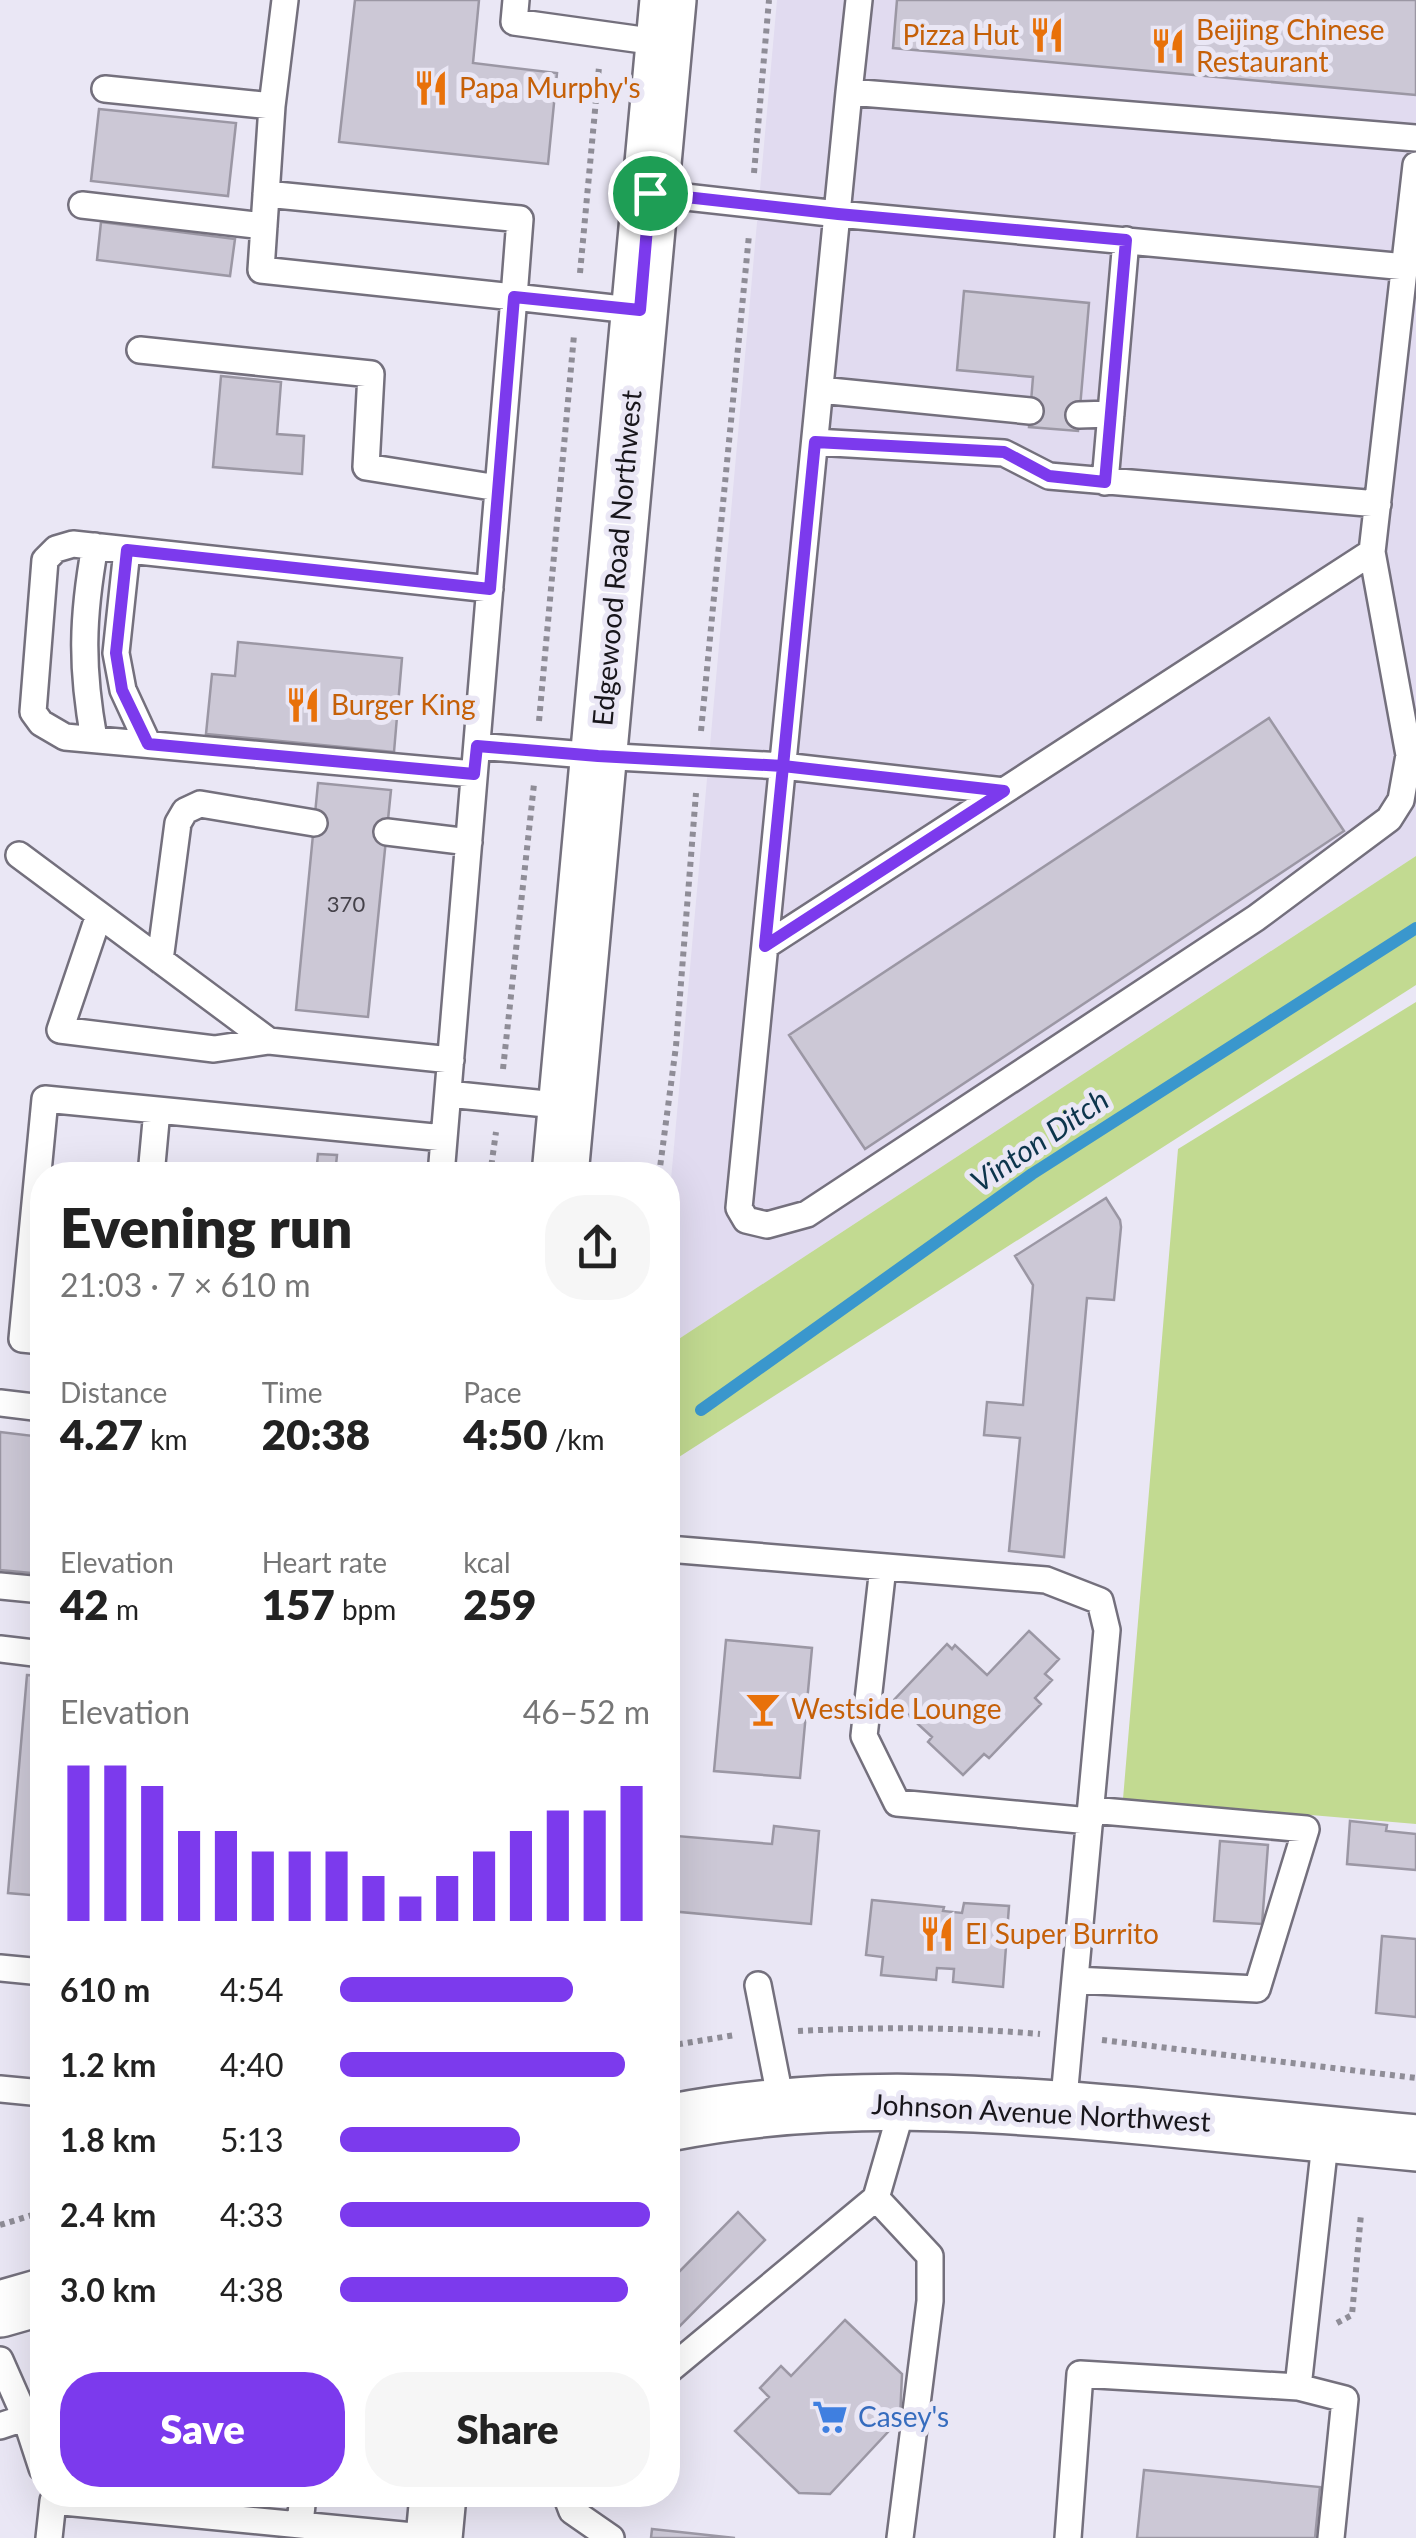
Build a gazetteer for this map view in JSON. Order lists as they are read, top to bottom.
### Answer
{
  "streets": {
    "main road": ["Edgewood Road Northwest", "Johnson Avenue Northwest"]
  },
  "water": ["Vinton Ditch"],
  "places": {
    "restaurant": [
      "Pizza Hut",
      "Beijing Chinese Restaurant",
      "Papa Murphy's",
      "Burger King",
      "El Super Burrito"
    ],
    "bar": ["Westside Lounge"],
    "supermarket": ["Casey's"]
  },
  "house_numbers": ["370"],
  "page": {
    "heading": ["Evening run", "21:03 · 7 × 610 m"],
    "stats": [
      ["Distance", "4.27 km"],
      ["Time", "20:38"],
      ["Pace", "4:50 /km"],
      ["Elevation", "42 m"],
      ["Heart rate", "157 bpm"],
      ["kcal", "259"]
    ],
    "chart": ["Elevation", "46–52 m"],
    "list": [
      {
        "name": "610 m",
        "note": "4:54"
      },
      {
        "name": "1.2 km",
        "note": "4:40"
      },
      {
        "name": "1.8 km",
        "note": "5:13"
      },
      {
        "name": "2.4 km",
        "note": "4:33"
      },
      {
        "name": "3.0 km",
        "note": "4:38"
      }
    ],
    "buttons": ["Save", "Share"]
  }
}
